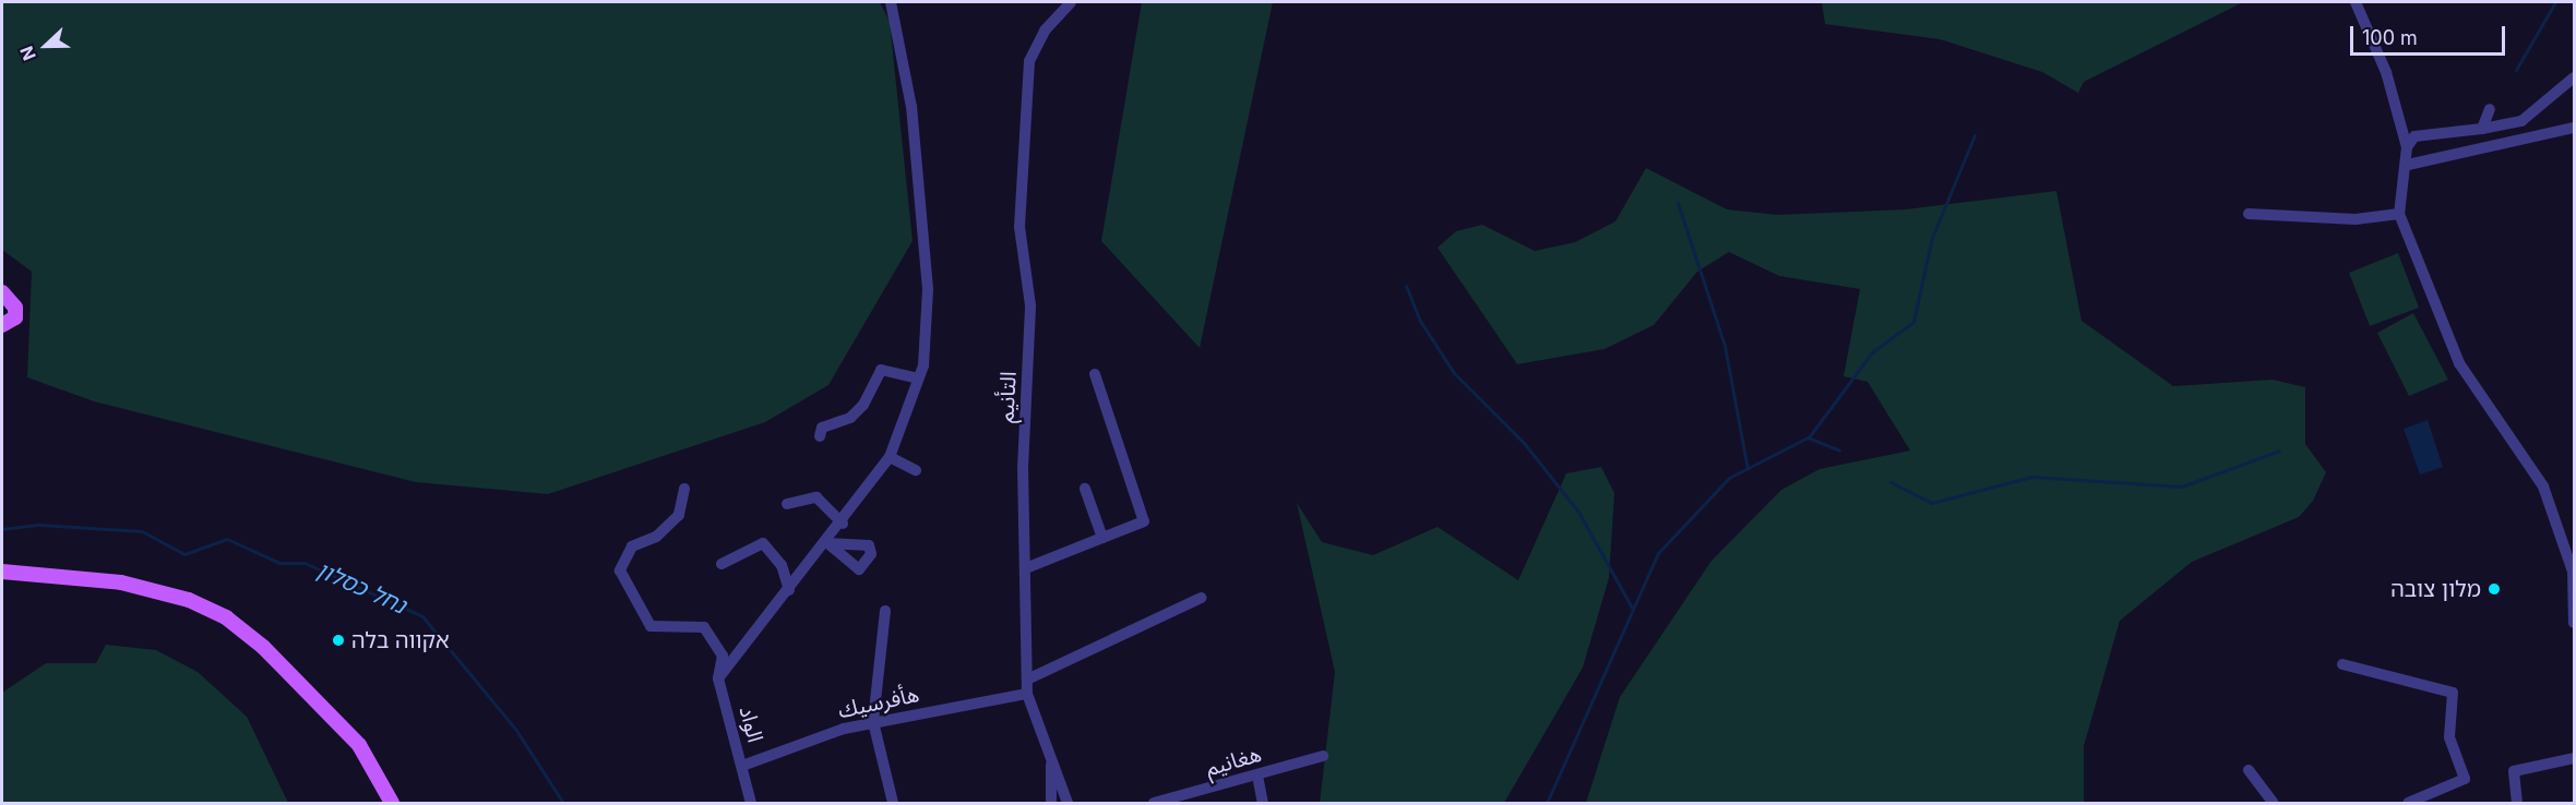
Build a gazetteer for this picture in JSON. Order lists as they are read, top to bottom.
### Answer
{
  "streets": {
    "street": [
      "التأنيم",
      "هأفرسيك",
      "الواد",
      "هغانيم"
    ]
  },
  "crossings": [
    ["التأنيم", "هأفرسيك"],
    ["هأفرسيك", "الواد"]
  ],
  "water": ["נחל כסלון"],
  "places": ["מלון צובה", "אקווה בלה"],
  "scale_bar": "100 m",
  "north": "left"
}
